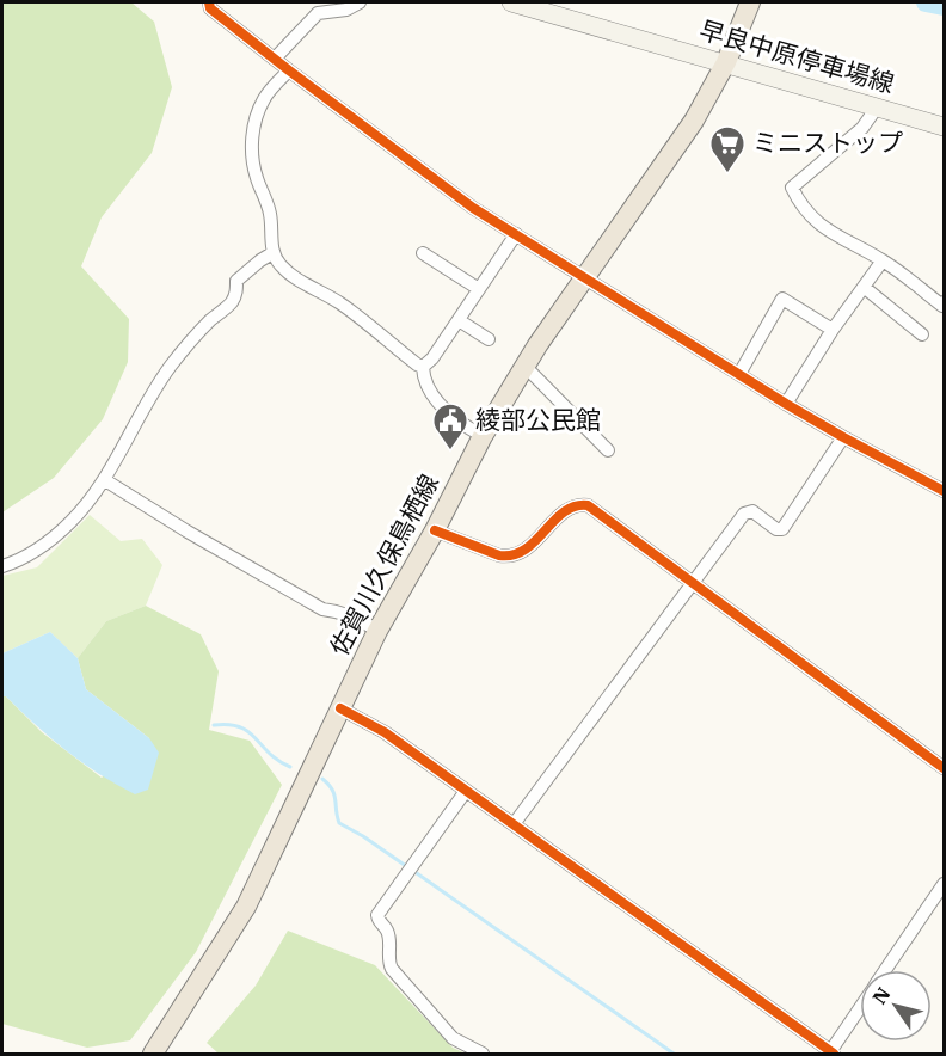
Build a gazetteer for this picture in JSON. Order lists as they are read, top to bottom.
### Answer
{
  "streets": {
    "main road": ["早良中原停車場線", "佐賀川久保鳥栖線"]
  },
  "crossings": [
    ["早良中原停車場線", "佐賀川久保鳥栖線"]
  ],
  "places": {
    "supermarket": ["ミニストップ"],
    "public building": ["綾部公民館"]
  },
  "north": "top left"
}
